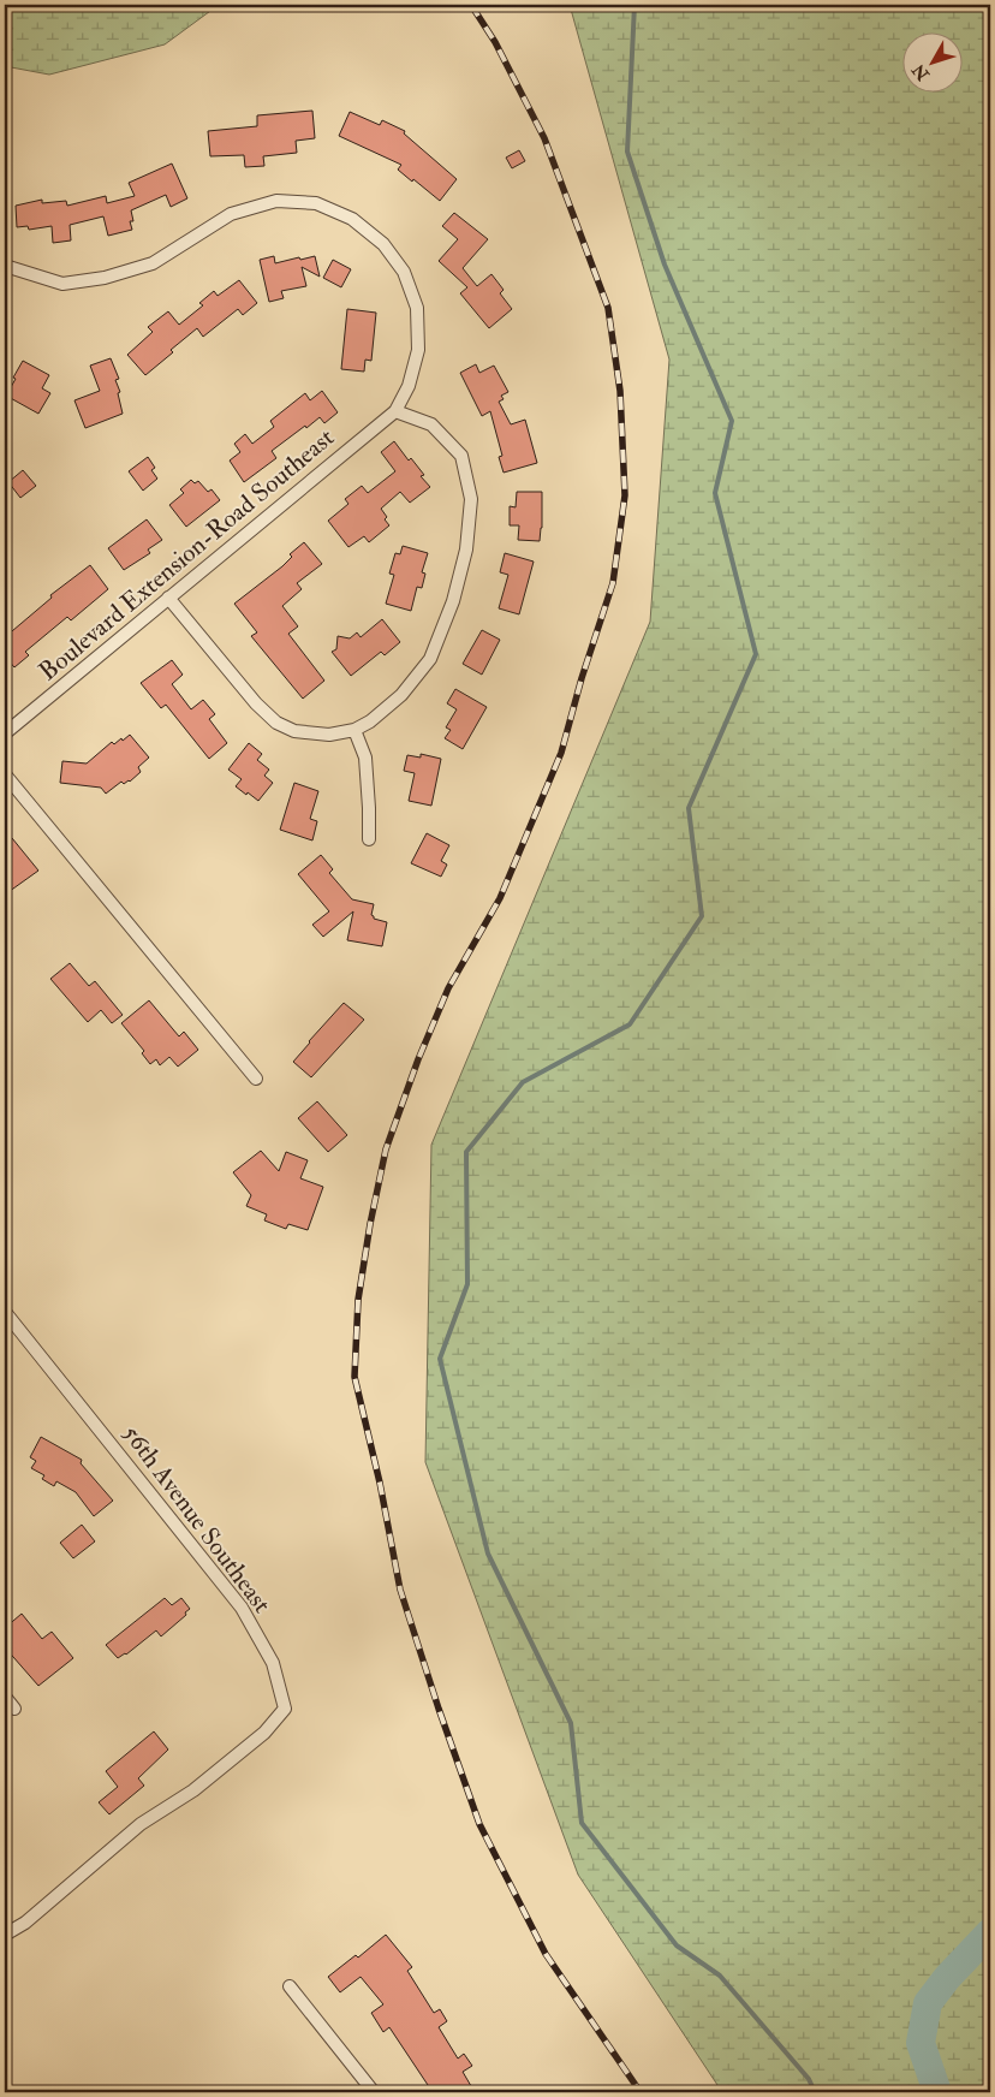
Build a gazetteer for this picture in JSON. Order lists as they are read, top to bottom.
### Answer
{
  "streets": {
    "street": ["Boulevard Extension-Road Southeast", "56th Avenue Southeast"]
  },
  "north": "bottom left"
}
